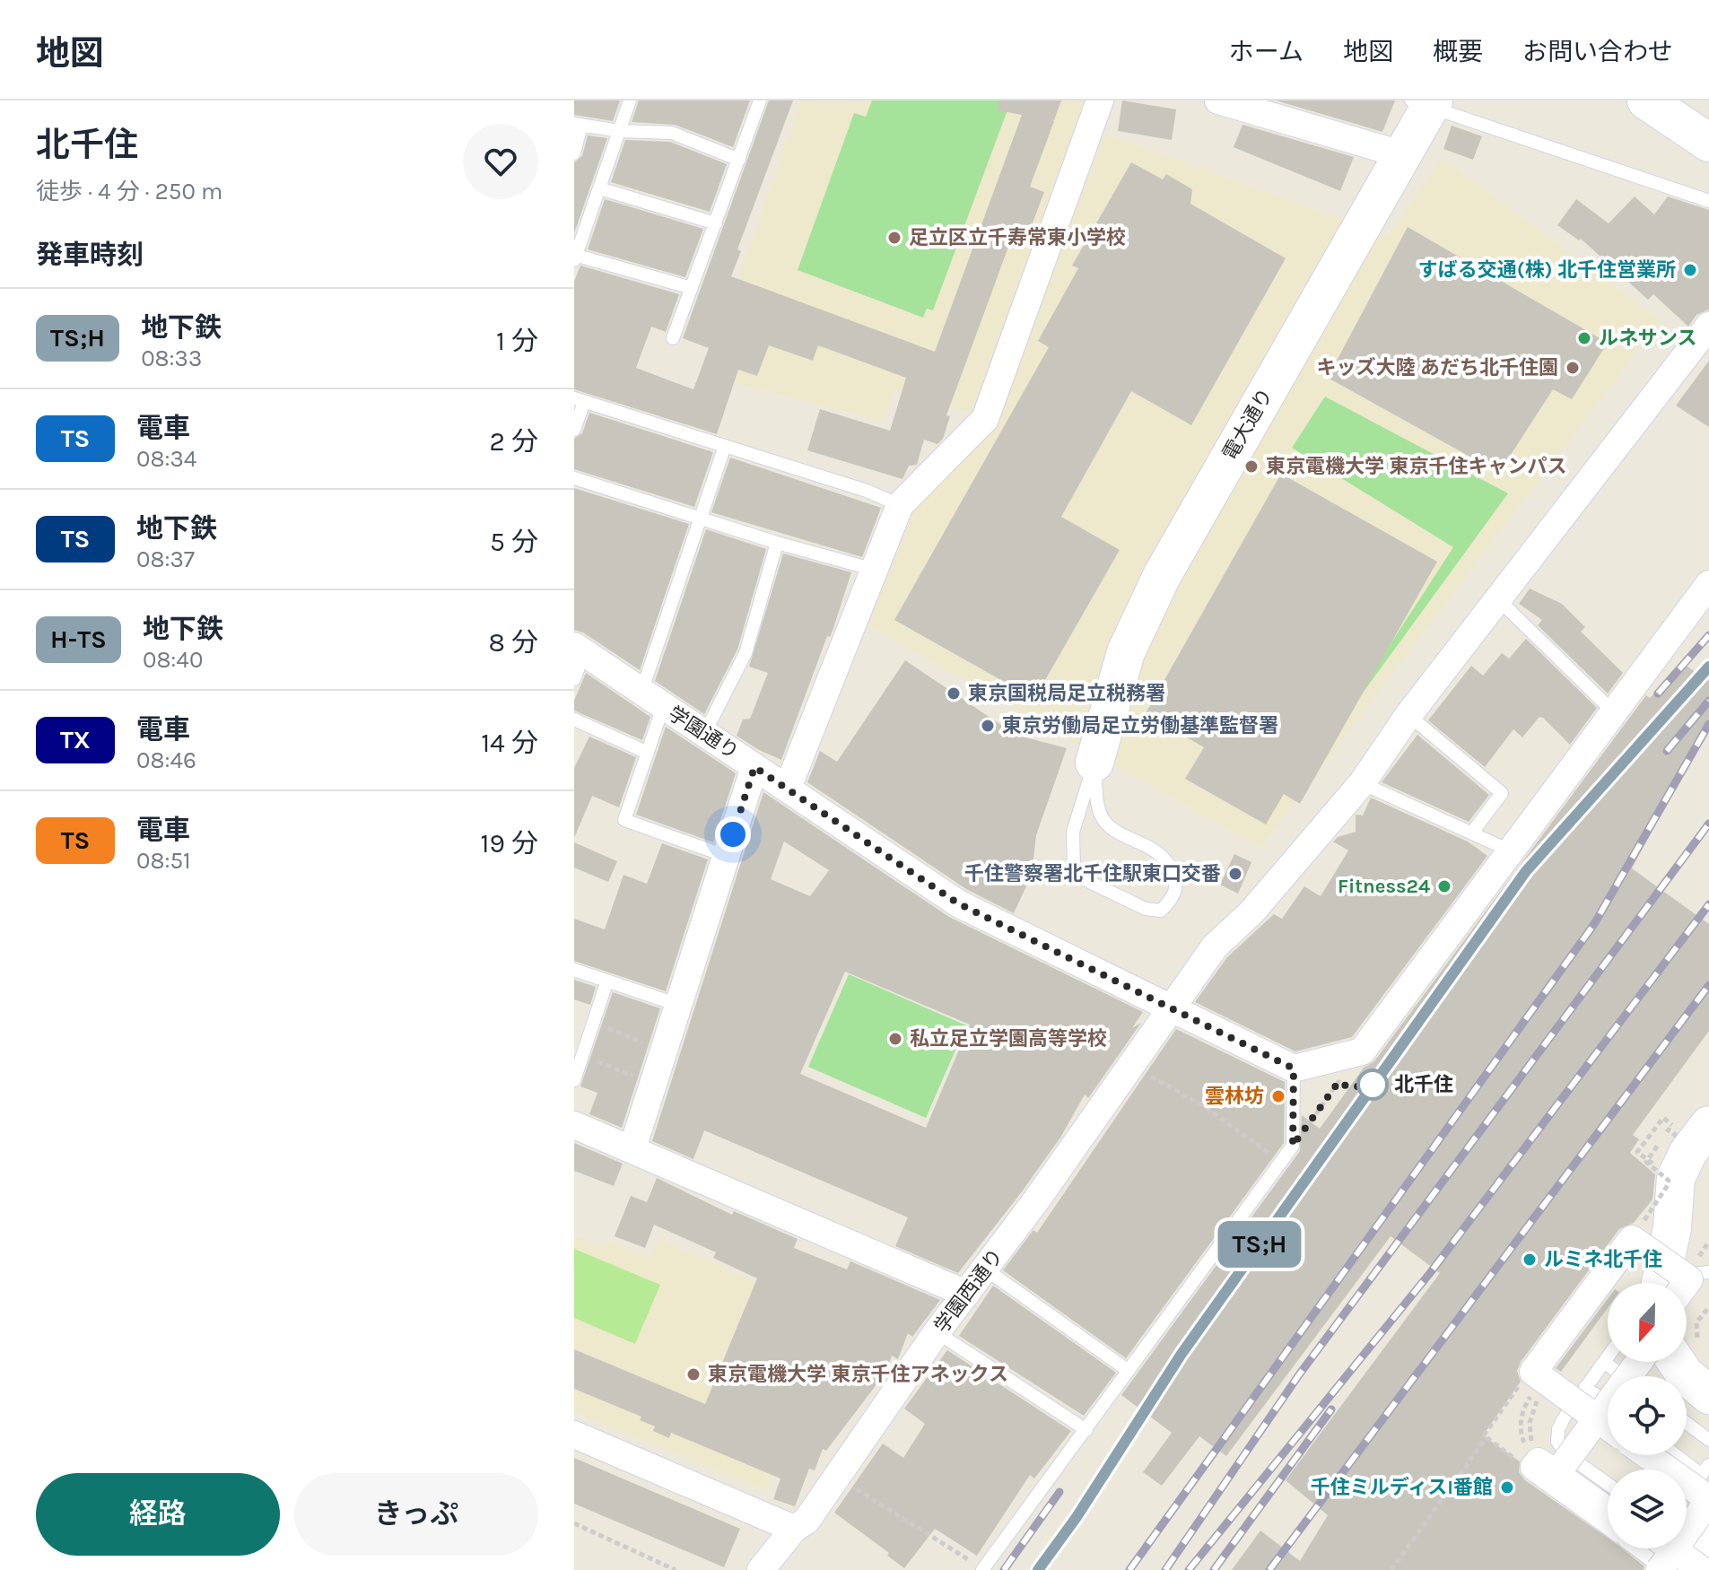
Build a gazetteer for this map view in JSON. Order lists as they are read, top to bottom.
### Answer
{
  "streets": {
    "street": ["電大通り", "学園通り", "学園西通り"]
  },
  "crossings": [
    ["学園通り", "学園西通り"]
  ],
  "places": [
    "足立区立千寿常東小学校",
    "すばる交通(株) 北千住営業所",
    "ルネサンス",
    "キッズ大陸 あだち北千住園",
    "東京電機大学 東京千住キャンパス",
    "東京国税局足立税務署",
    "東京労働局足立労働基準監督署",
    "千住警察署北千住駅東口交番",
    "Fitness24",
    "私立足立学園高等学校",
    "北千住",
    "雲林坊",
    "ルミネ北千住",
    "東京電機大学 東京千住アネックス",
    "千住ミルディスI番館"
  ],
  "lines": ["metro line TS;H"],
  "north": "bottom",
  "page": {
    "header": "地図",
    "nav": [
      "ホーム",
      "地図",
      "概要",
      "お問い合わせ"
    ],
    "heading": [
      ["北千住", "徒歩 · 4 分 · 250 m"],
      "発車時刻"
    ],
    "on_map": "TS;H",
    "list": [
      {
        "mark": "TS;H",
        "name": "地下鉄",
        "note": "08:33",
        "value": "1 分"
      },
      {
        "mark": "TS",
        "name": "電車",
        "note": "08:34",
        "value": "2 分"
      },
      {
        "mark": "TS",
        "name": "地下鉄",
        "note": "08:37",
        "value": "5 分"
      },
      {
        "mark": "H-TS",
        "name": "地下鉄",
        "note": "08:40",
        "value": "8 分"
      },
      {
        "mark": "TX",
        "name": "電車",
        "note": "08:46",
        "value": "14 分"
      },
      {
        "mark": "TS",
        "name": "電車",
        "note": "08:51",
        "value": "19 分"
      }
    ],
    "buttons": ["経路", "きっぷ"]
  }
}
